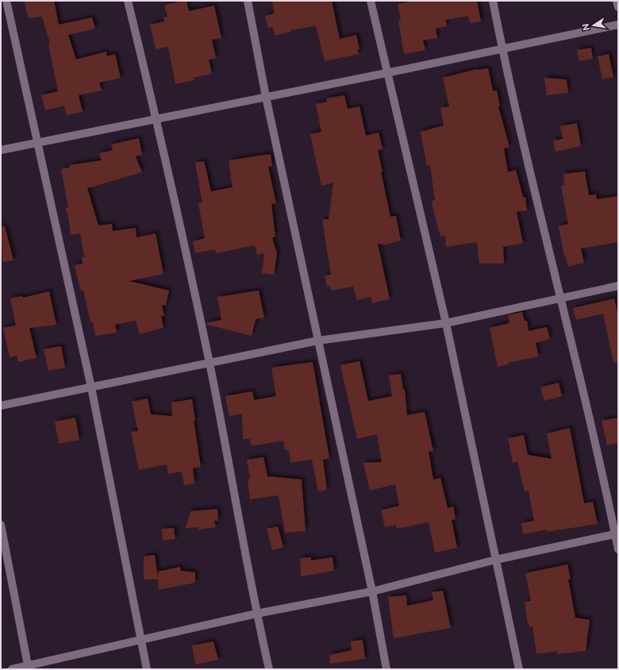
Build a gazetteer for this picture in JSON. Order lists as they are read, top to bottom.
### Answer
{
  "north": "left"
}
